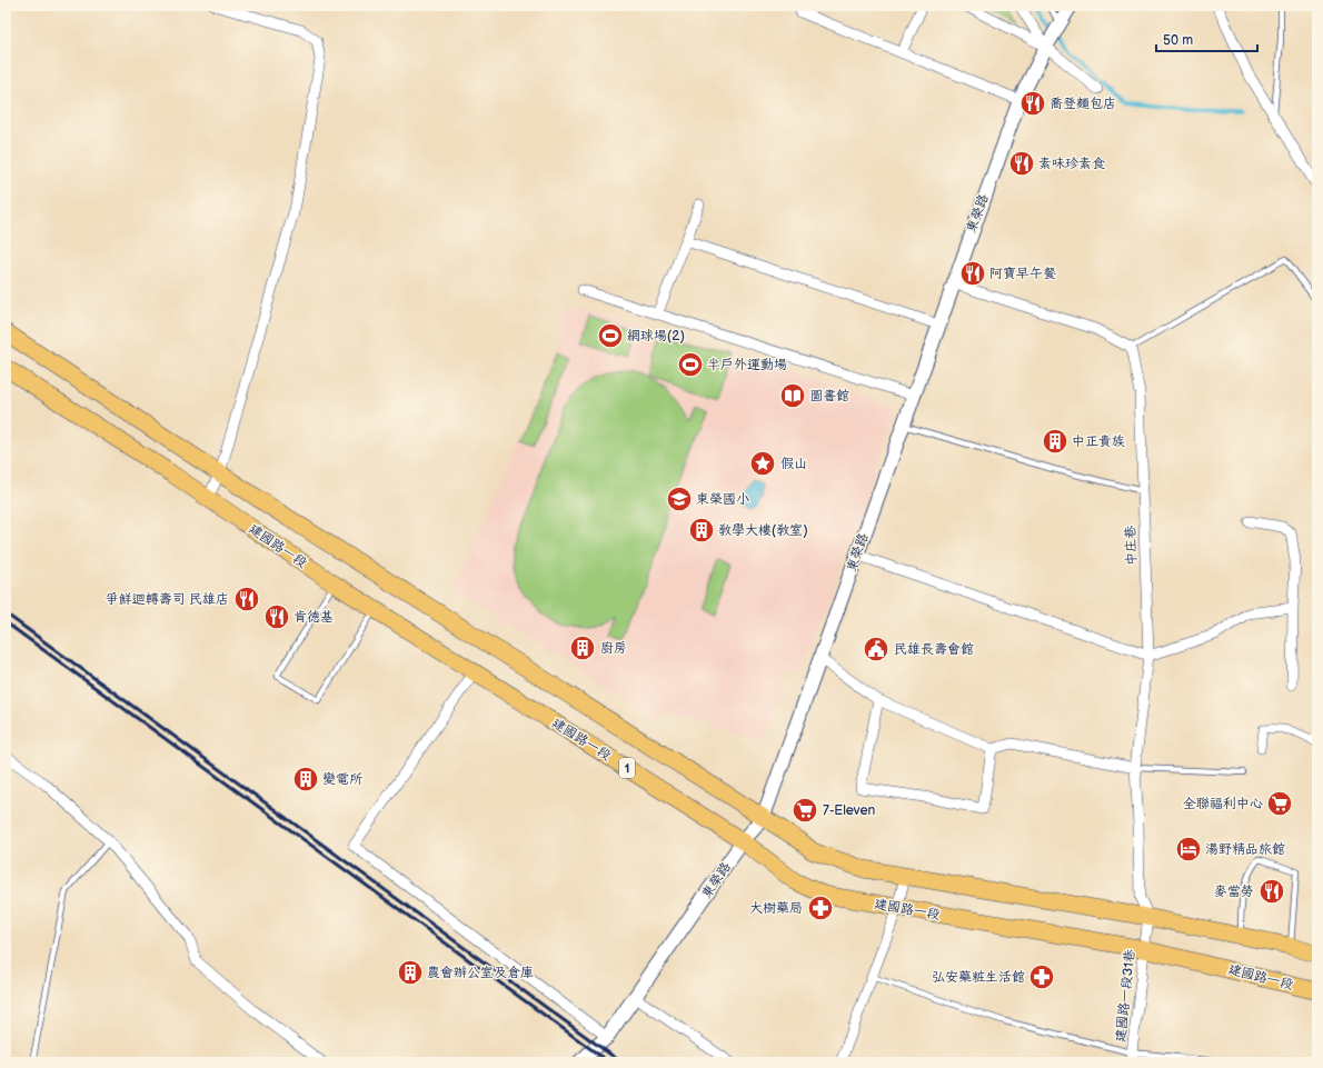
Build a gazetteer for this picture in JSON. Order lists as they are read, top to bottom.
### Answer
{
  "streets": {
    "main road": ["建國路一段", "1"],
    "street": ["東榮路", "中庄巷", "建國路一段31巷"]
  },
  "crossings": [
    ["東榮路", "建國路一段"],
    ["東榮路", "1"],
    ["建國路一段", "建國路一段31巷"],
    ["中庄巷", "1"],
    ["中庄巷", "建國路一段31巷"],
    ["1", "建國路一段31巷"]
  ],
  "places": {
    "restaurant": [
      "喬登麵包店",
      "素味珍素食",
      "阿寶早午餐",
      "爭鮮迴轉壽司 民雄店",
      "肯德基",
      "麥當勞"
    ],
    "sports": ["網球場(2)", "半戶外運動場"],
    "library": ["圖書館"],
    "building": [
      "中正貴族",
      "教學大樓(教室)",
      "廚房",
      "變電所",
      "農會辦公室及倉庫"
    ],
    "place": ["假山"],
    "school or university": ["東榮國小"],
    "public building": ["民雄長壽會館"],
    "supermarket": ["全聯福利中心", "7-Eleven"],
    "hotel": ["湯野精品旅館"],
    "pharmacy": ["大樹藥局", "弘安藥粧生活館"]
  },
  "scale_bar": "50 m"
}
